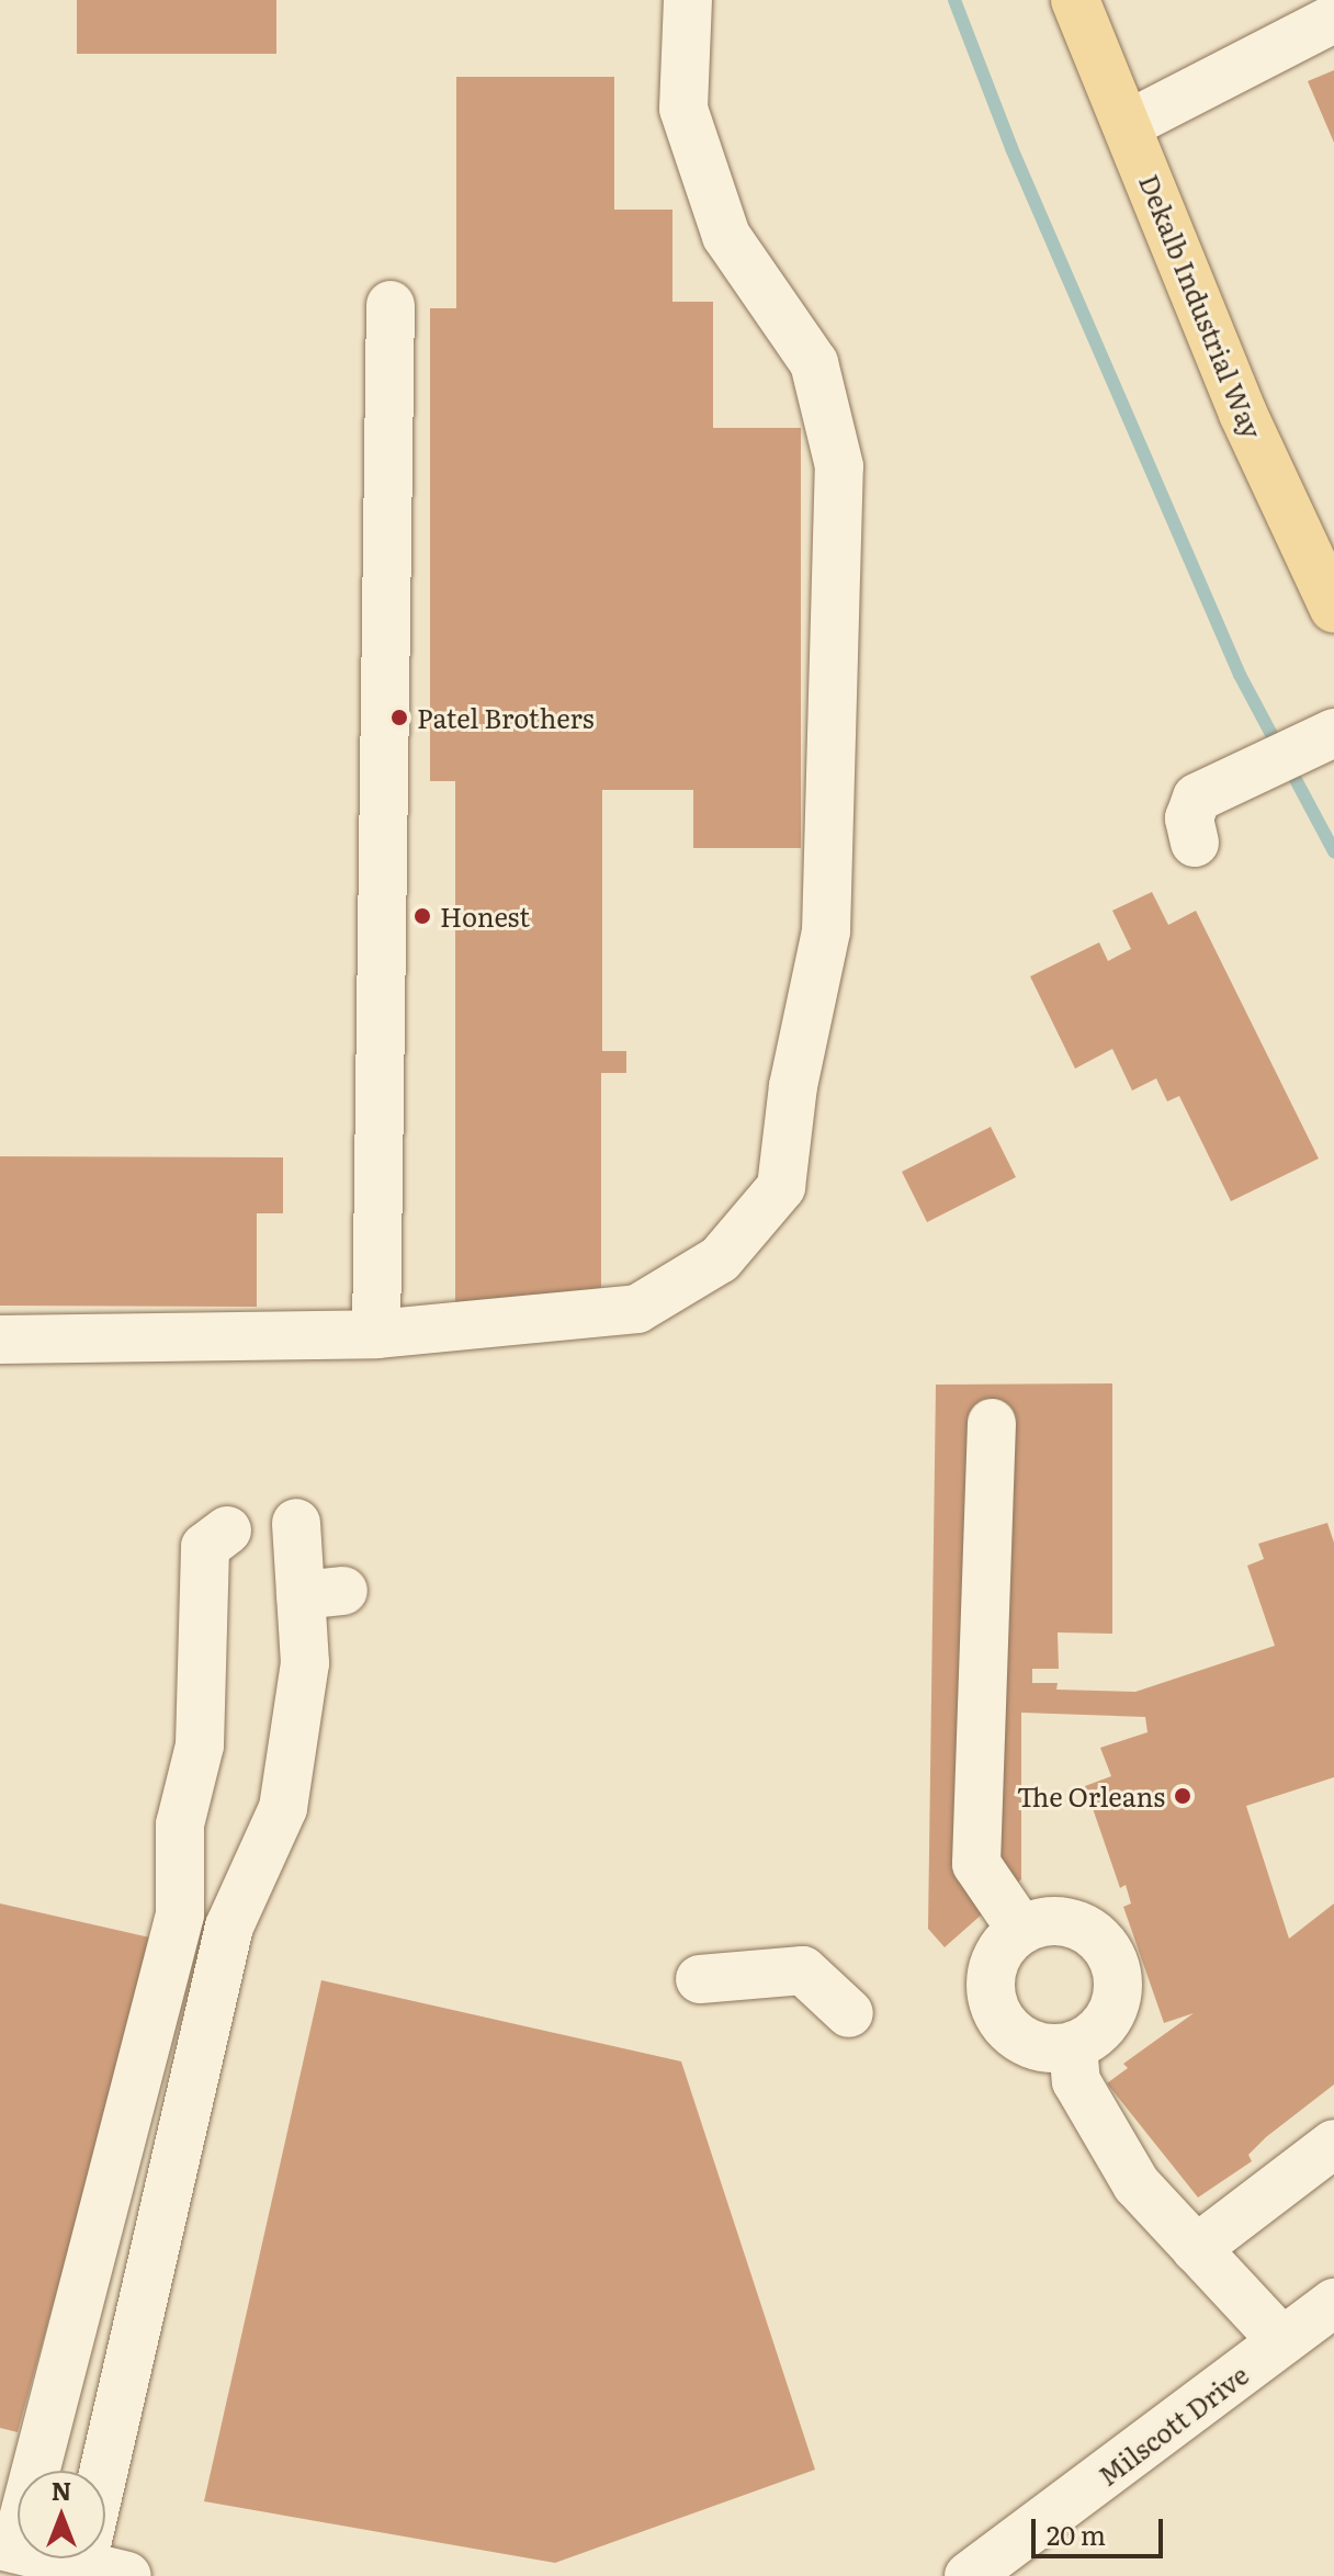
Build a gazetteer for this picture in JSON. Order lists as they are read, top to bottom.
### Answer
{
  "streets": {
    "main road": ["Dekalb Industrial Way"],
    "street": ["Milscott Drive"]
  },
  "places": ["Patel Brothers", "Honest", "The Orleans"],
  "scale_bar": "20 m",
  "north": "top"
}
